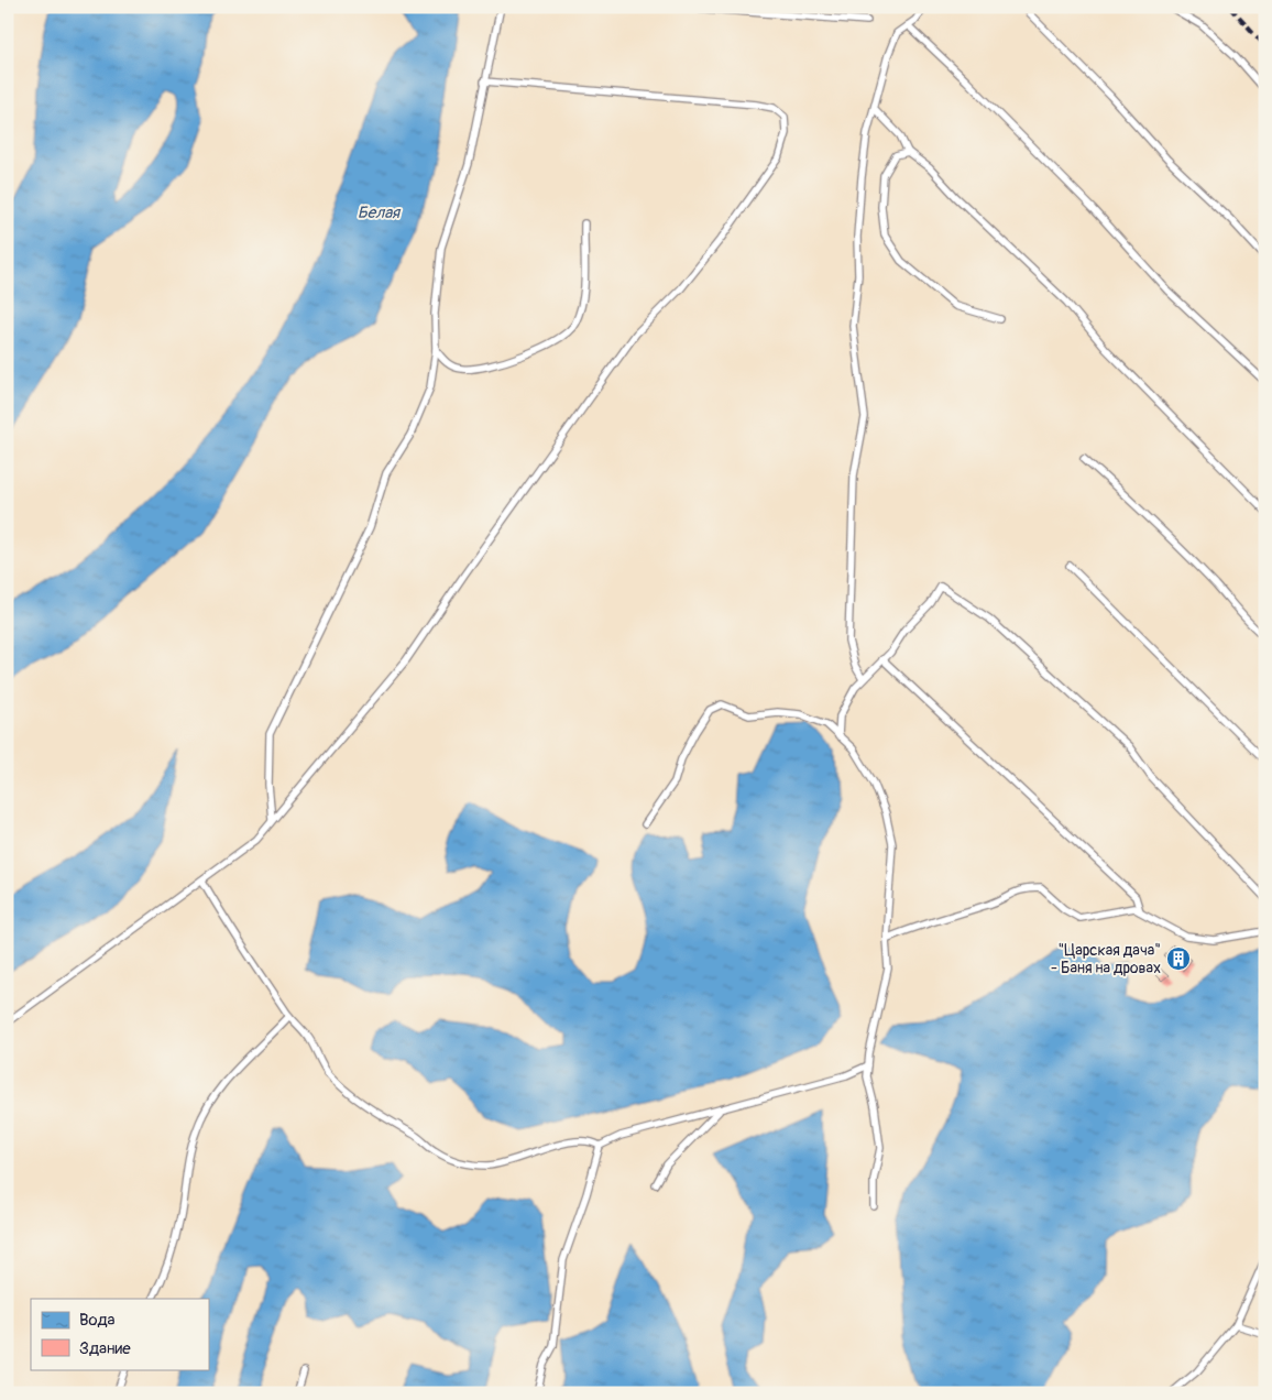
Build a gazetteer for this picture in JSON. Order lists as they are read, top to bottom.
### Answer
{
  "water": ["Белая"],
  "places": {
    "building": ["\"Царская дача\" - Баня на дровах"]
  },
  "legend": ["Вода", "Здание"]
}
